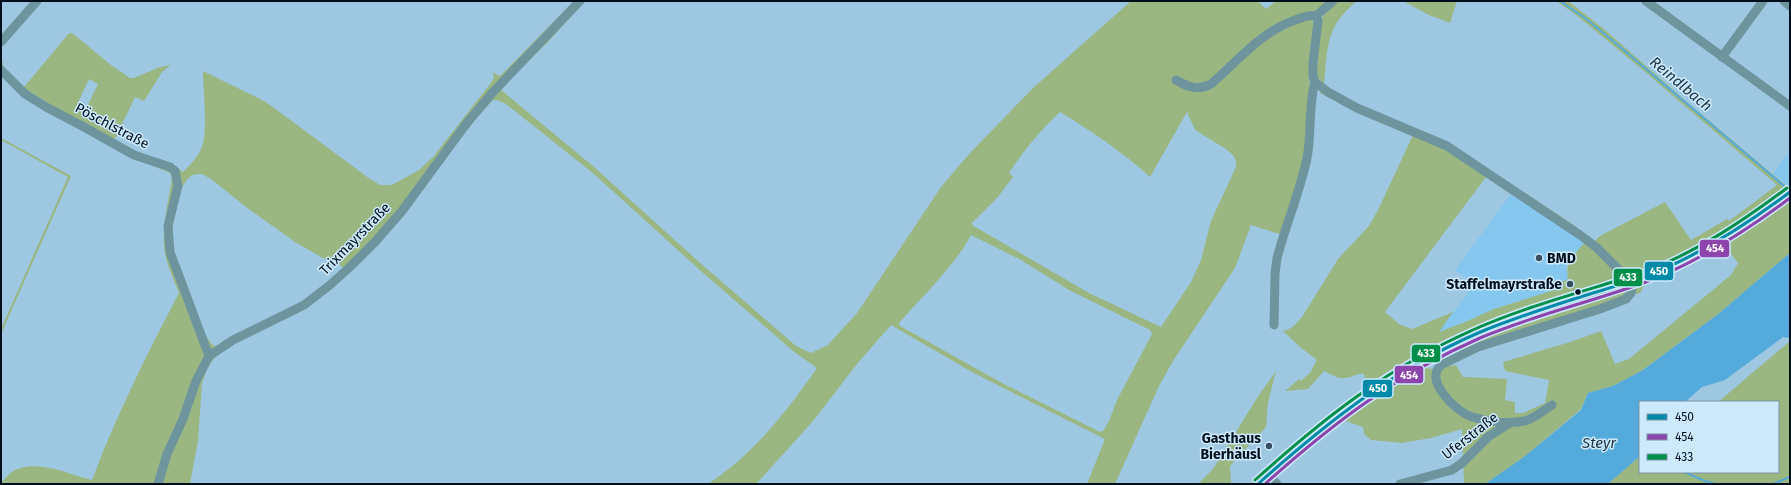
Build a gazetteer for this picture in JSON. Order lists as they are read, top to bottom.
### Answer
{
  "streets": {
    "street": ["Pöschlstraße", "Trixmayrstraße", "Uferstraße"]
  },
  "crossings": [
    ["Pöschlstraße", "Trixmayrstraße"]
  ],
  "water": ["Reindlbach", "Steyr"],
  "places": ["BMD", "Staffelmayrstraße", "Gasthaus Bierhäusl"],
  "lines": ["transit line 433", "transit line 450", "transit line 454"],
  "legend": ["450", "454", "433"]
}
